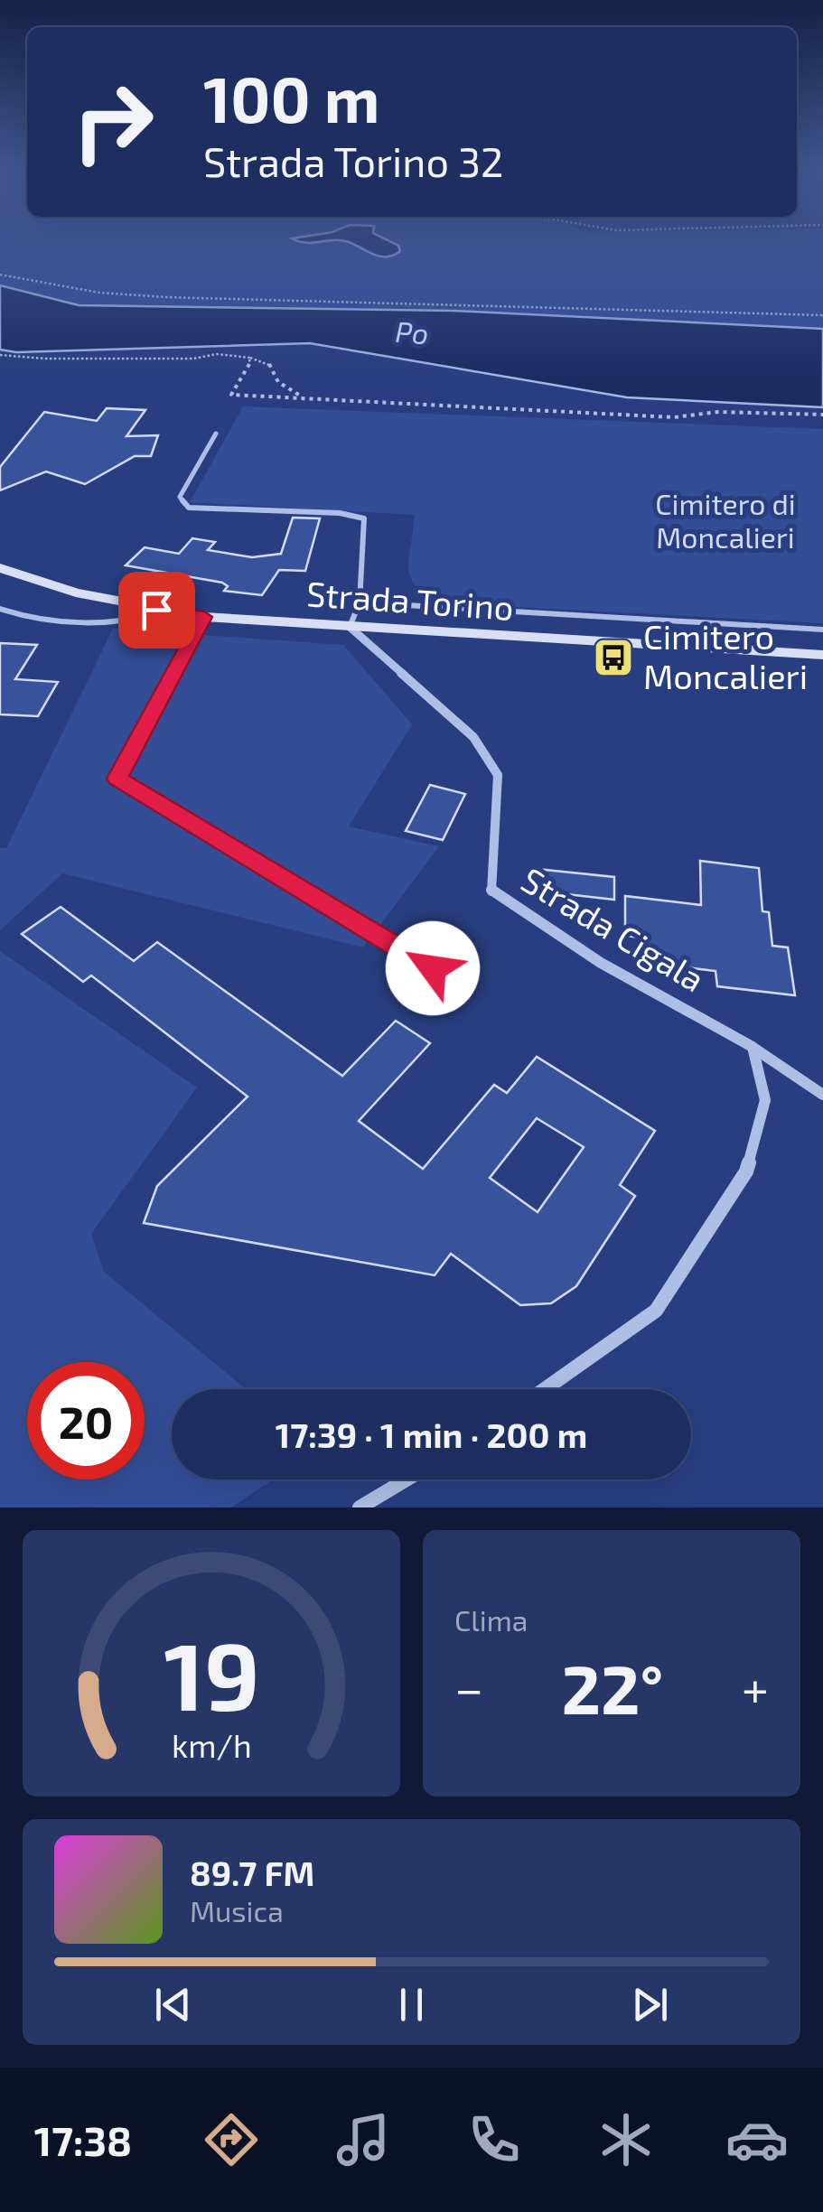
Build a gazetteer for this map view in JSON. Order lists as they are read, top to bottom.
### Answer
{
  "streets": {
    "main road": ["Strada Torino"],
    "street": ["Strada Cigala"]
  },
  "crossings": [
    ["Strada Torino", "Strada Cigala"]
  ],
  "water": ["Po"],
  "parks": ["Cimitero di Moncalieri"],
  "places": {
    "bus stop": ["Cimitero Moncalieri"]
  },
  "page": {
    "turn": ["100 m", "Strada Torino 32"],
    "limit": "20",
    "trip": "17:39 · 1 min · 200 m",
    "tile": "Clima",
    "heat": ["−", "22°", "+"],
    "song": ["89.7 FM", "Musica"],
    "tabs": "17:38",
    "gauge": ["19", "km/h"]
  }
}
